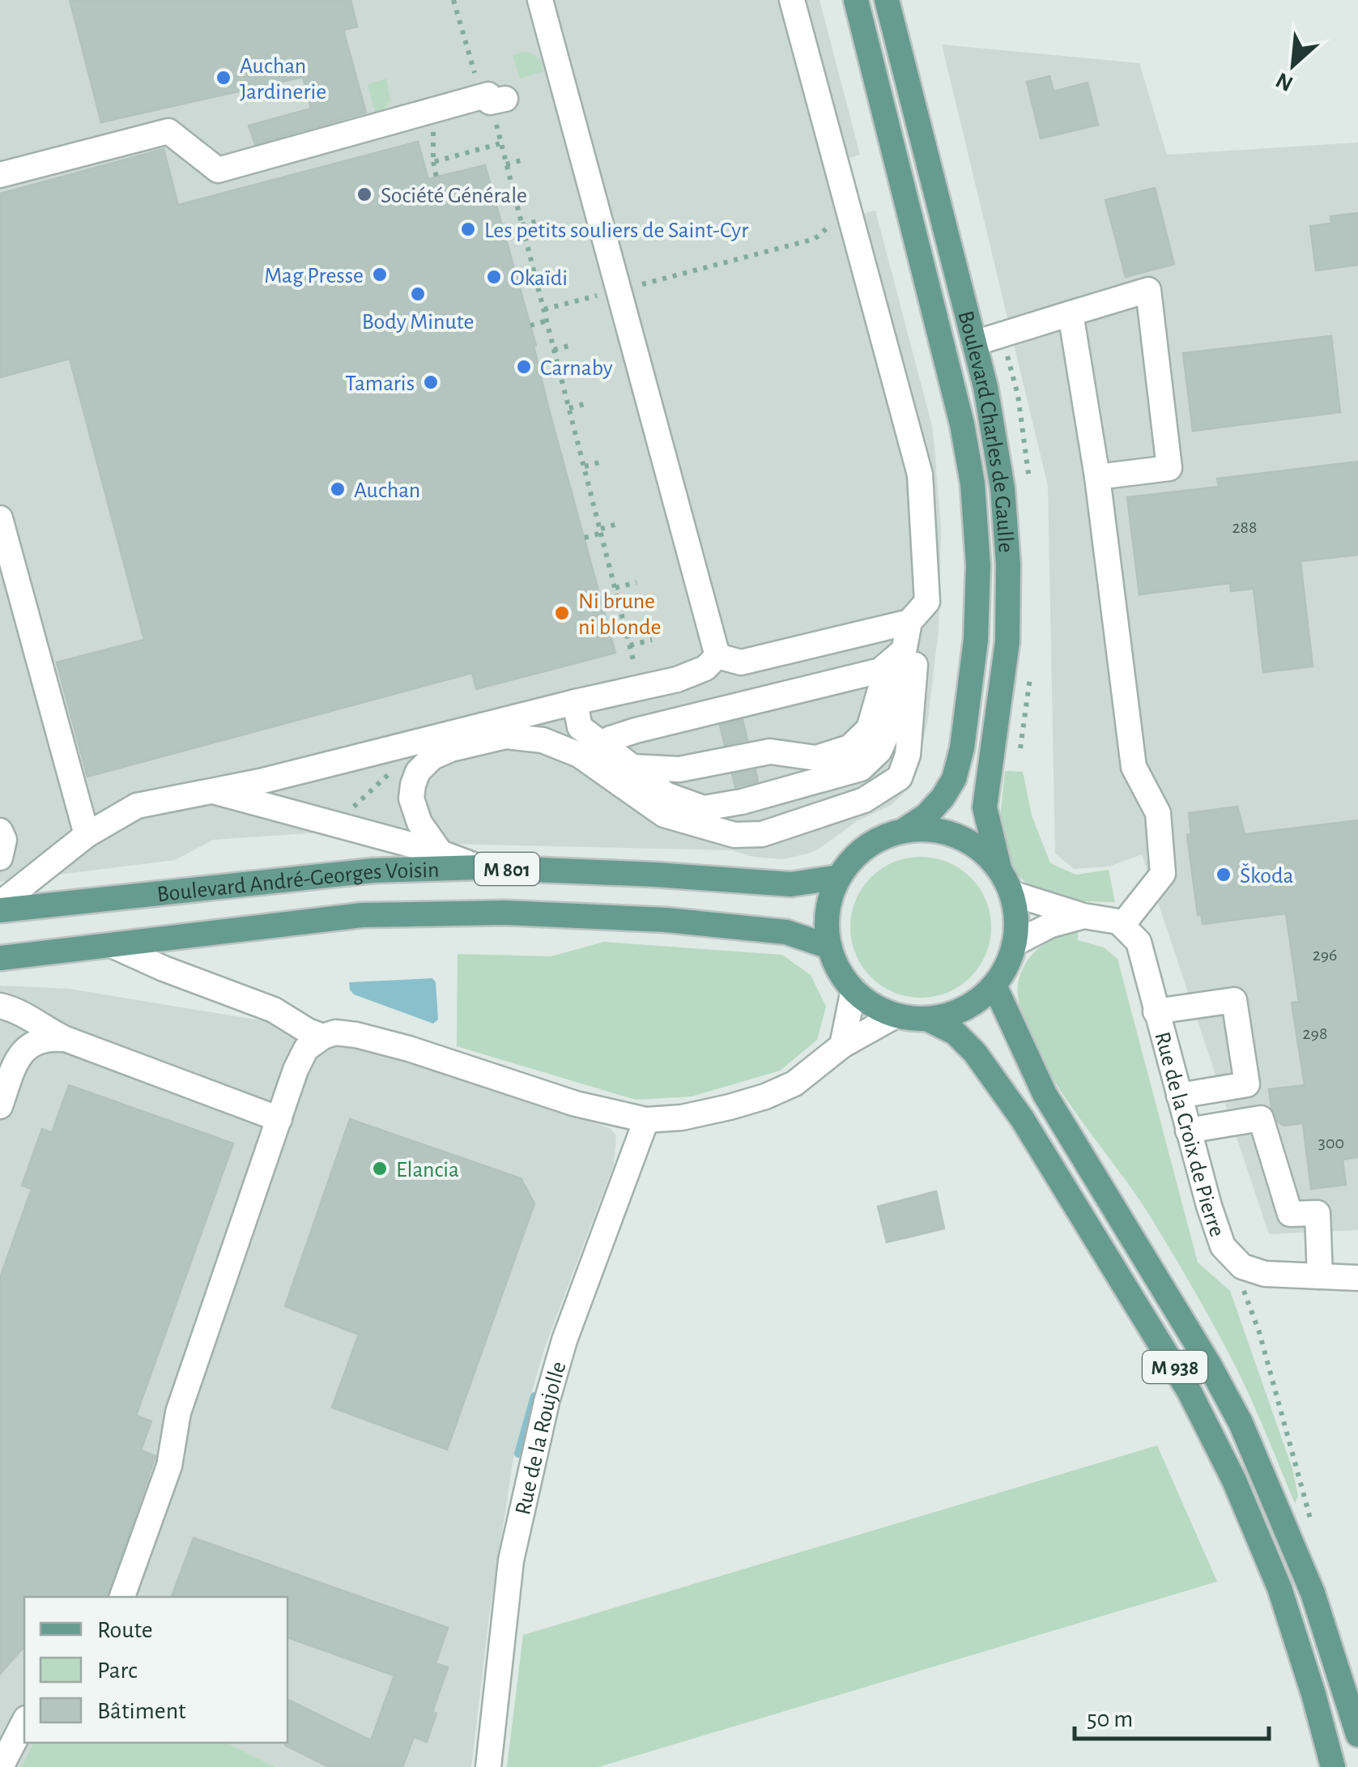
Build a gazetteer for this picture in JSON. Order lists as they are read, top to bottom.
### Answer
{
  "streets": {
    "main road": [
      "Boulevard Charles de Gaulle",
      "M 801",
      "Boulevard André-Georges Voisin",
      "M 938"
    ],
    "street": ["Rue de la Croix de Pierre", "Rue de la Roujolle"]
  },
  "crossings": [
    ["Boulevard Charles de Gaulle", "Boulevard André-Georges Voisin"],
    ["Boulevard Charles de Gaulle", "M 938"],
    ["Boulevard André-Georges Voisin", "M 938"]
  ],
  "places": [
    "Auchan Jardinerie",
    "Société Générale",
    "Les petits souliers de Saint-Cyr",
    "Mag Presse",
    "Okaïdi",
    "Body Minute",
    "Carnaby",
    "Tamaris",
    "Auchan",
    "Ni brune ni blonde",
    "Škoda",
    "Elancia"
  ],
  "house_numbers": [
    "288",
    "296",
    "298",
    "300"
  ],
  "legend": ["Route", "Parc", "Bâtiment"],
  "scale_bar": "50 m",
  "north": "bottom left"
}
